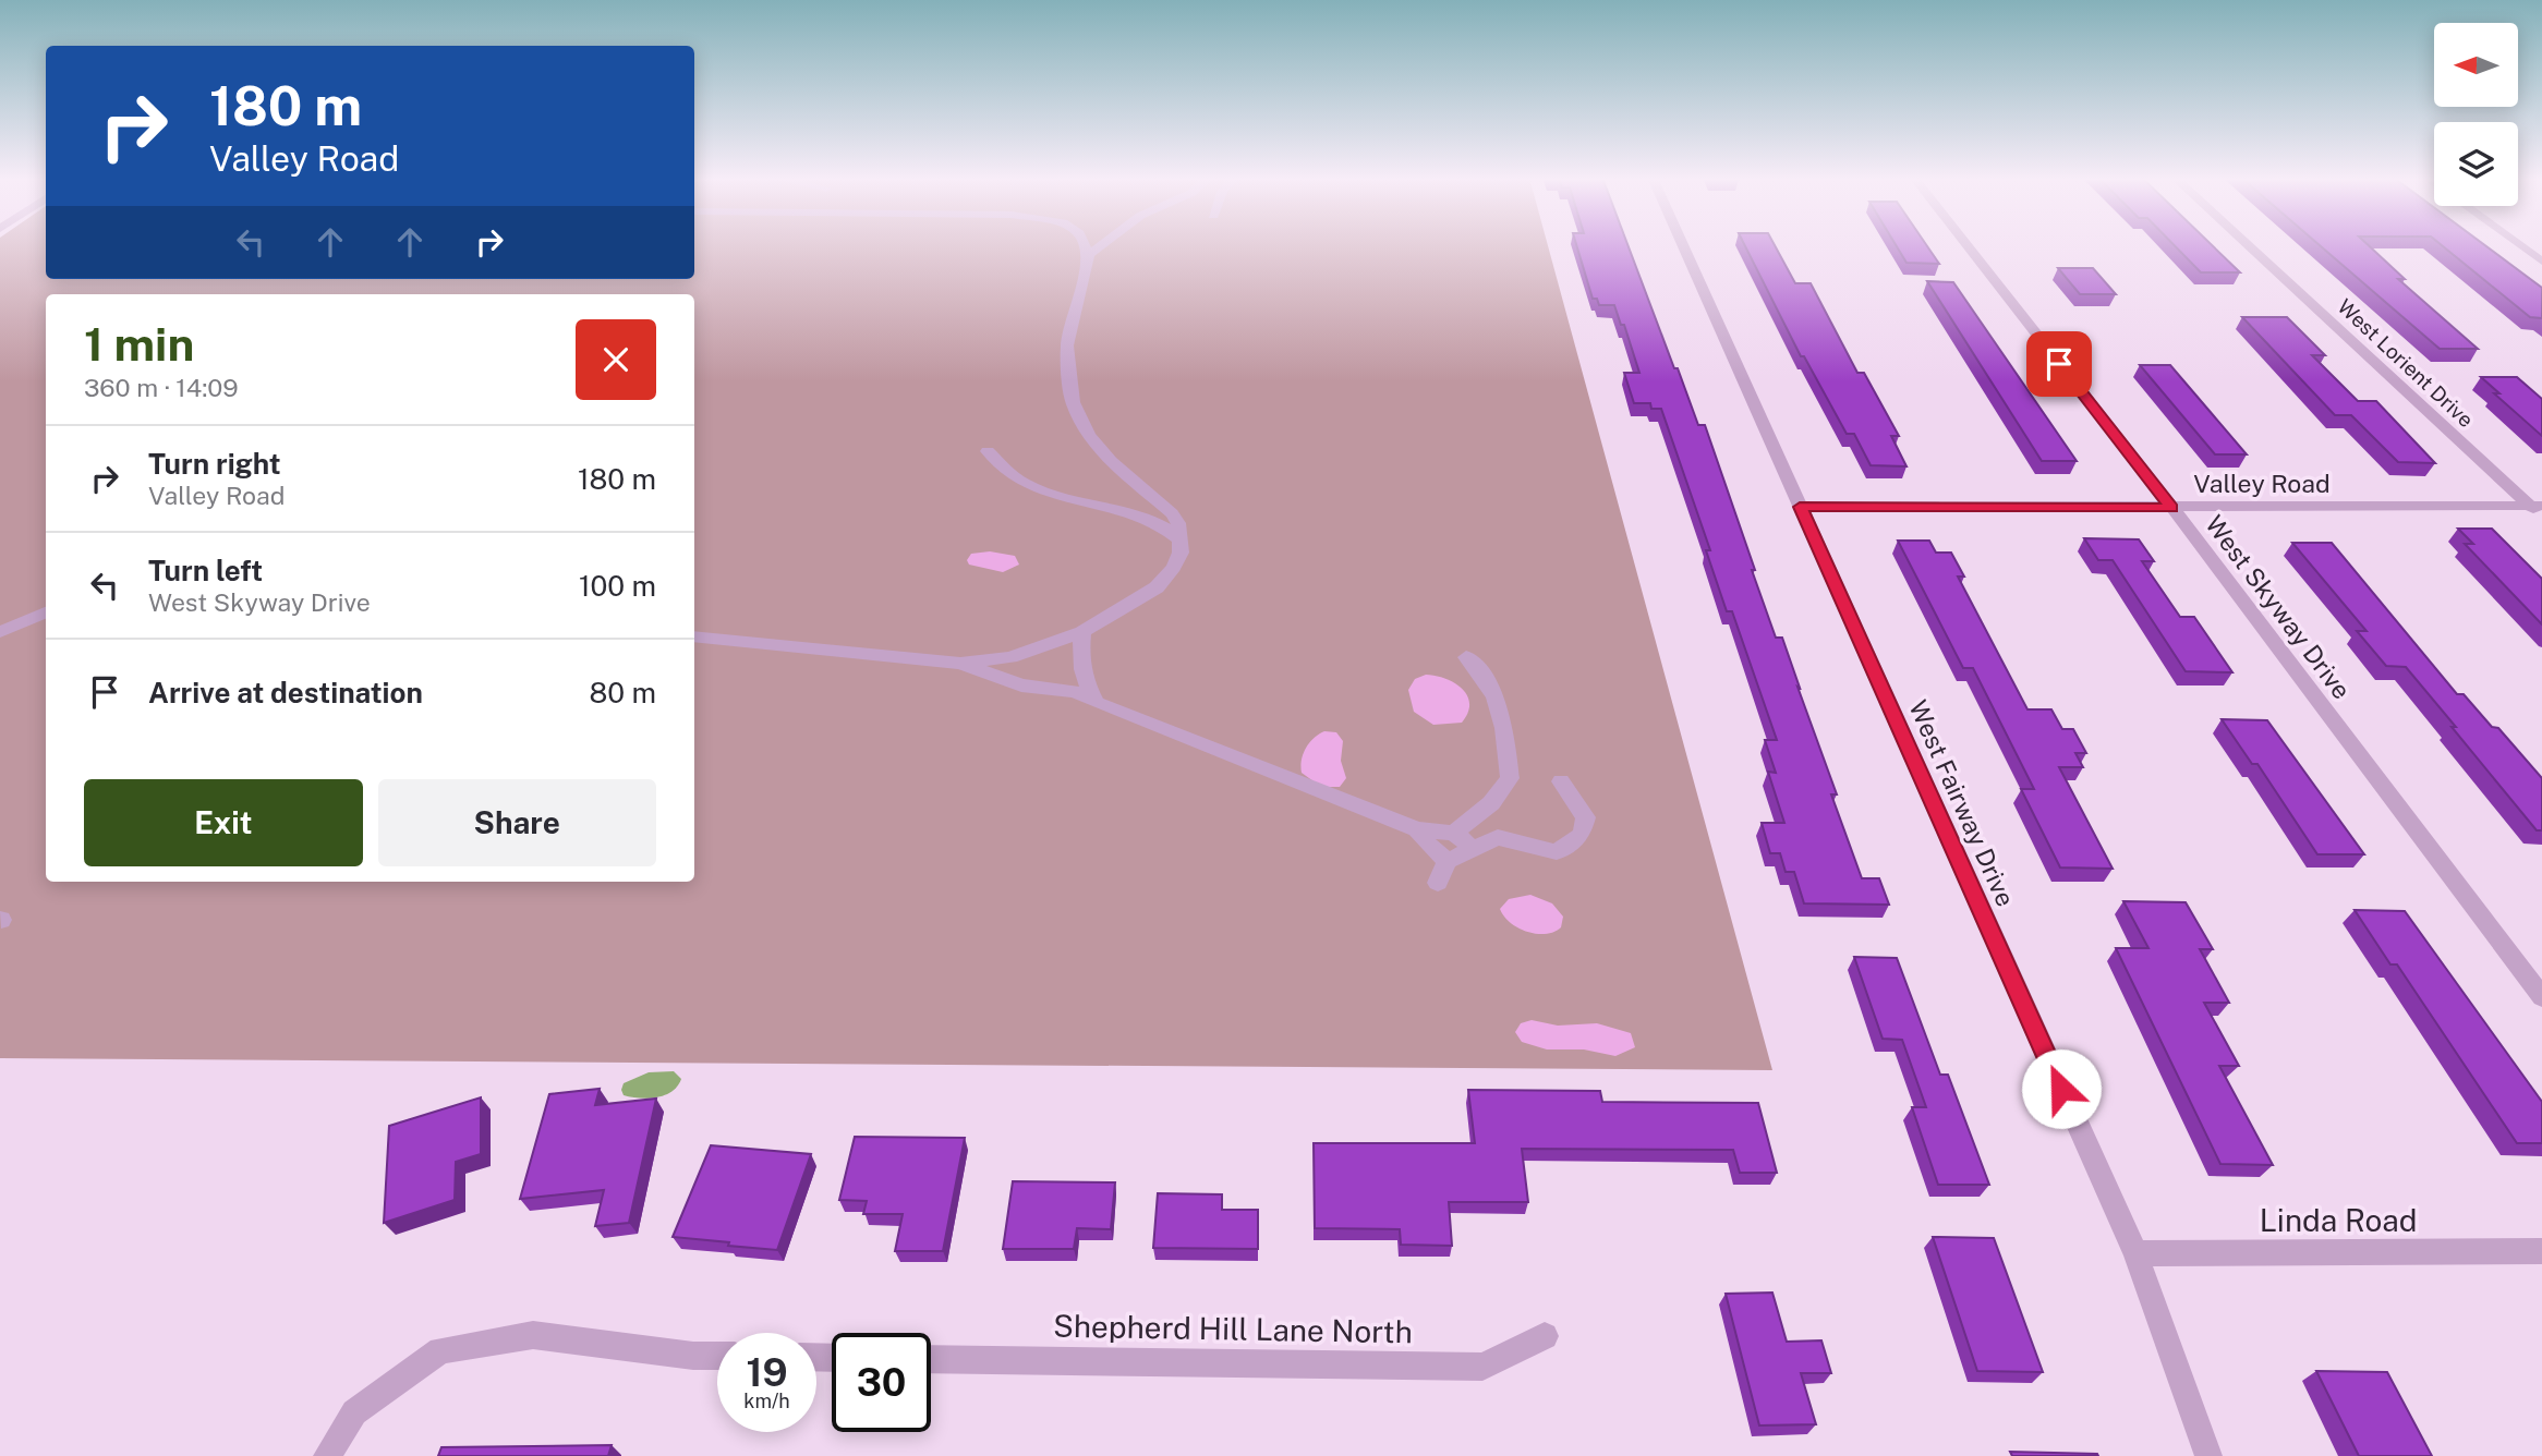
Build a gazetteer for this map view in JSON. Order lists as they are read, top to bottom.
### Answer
{
  "streets": {
    "street": [
      "West Lorient Drive",
      "Valley Road",
      "West Skyway Drive",
      "West Fairway Drive",
      "Linda Road",
      "Shepherd Hill Lane North"
    ]
  },
  "crossings": [
    ["West Lorient Drive", "Valley Road"],
    ["Valley Road", "West Skyway Drive"],
    ["Valley Road", "West Fairway Drive"],
    ["West Fairway Drive", "Linda Road"]
  ],
  "north": "left",
  "page": {
    "turn": ["180 m", "Valley Road"],
    "heading": ["1 min", "360 m · 14:09"],
    "list": [
      {
        "name": "Turn right",
        "note": "Valley Road",
        "value": "180 m"
      },
      {
        "name": "Turn left",
        "note": "West Skyway Drive",
        "value": "100 m"
      },
      {
        "name": "Arrive at destination",
        "value": "80 m"
      }
    ],
    "buttons": ["Exit", "Share"],
    "speed": "19 km/h",
    "limit": "30"
  }
}
